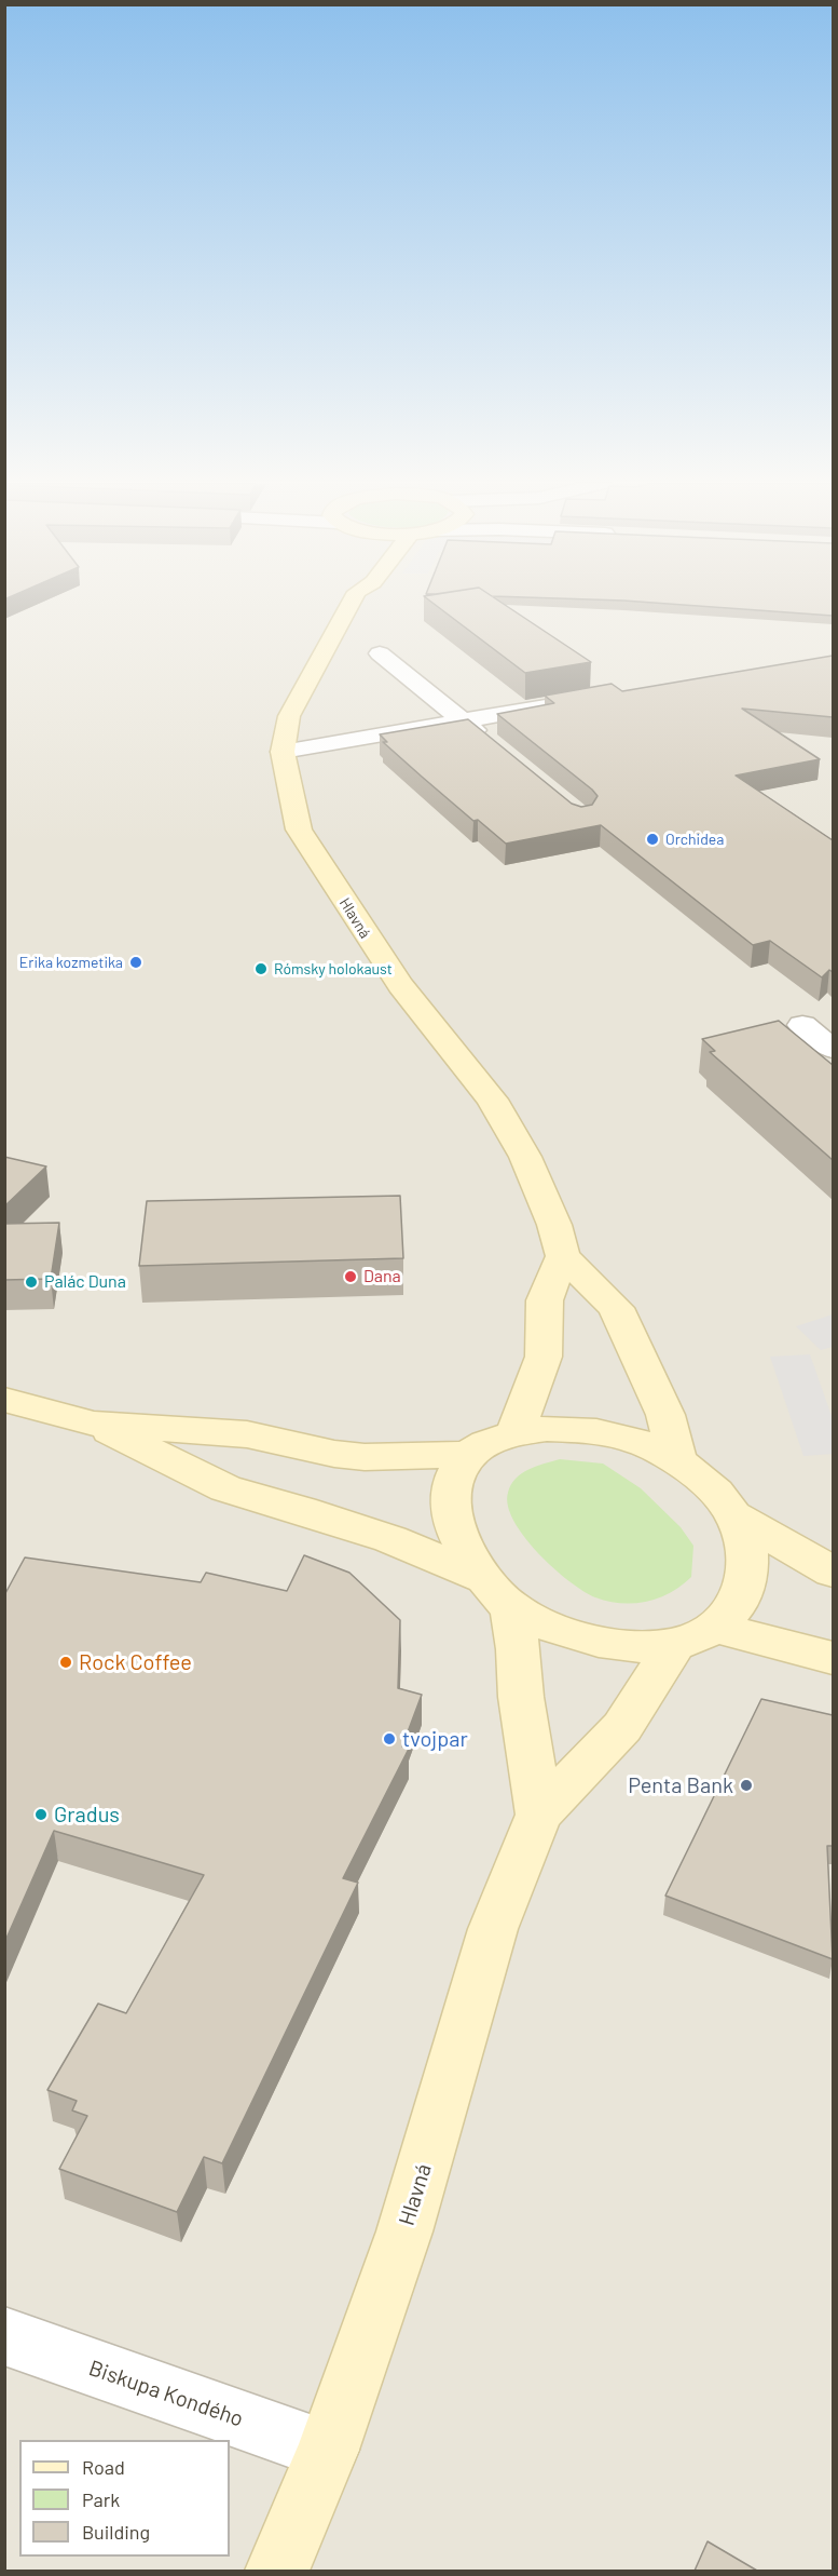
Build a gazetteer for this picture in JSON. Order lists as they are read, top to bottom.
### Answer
{
  "streets": {
    "main road": ["Hlavná"],
    "street": ["Biskupa Kondého"]
  },
  "crossings": [
    ["Hlavná", "Biskupa Kondého"]
  ],
  "places": [
    "Orchidea",
    "Erika kozmetika",
    "Rómsky holokaust",
    "Dana",
    "Palác Duna",
    "Rock Coffee",
    "tvojpar",
    "Penta Bank",
    "Gradus"
  ],
  "legend": ["Road", "Park", "Building"]
}
